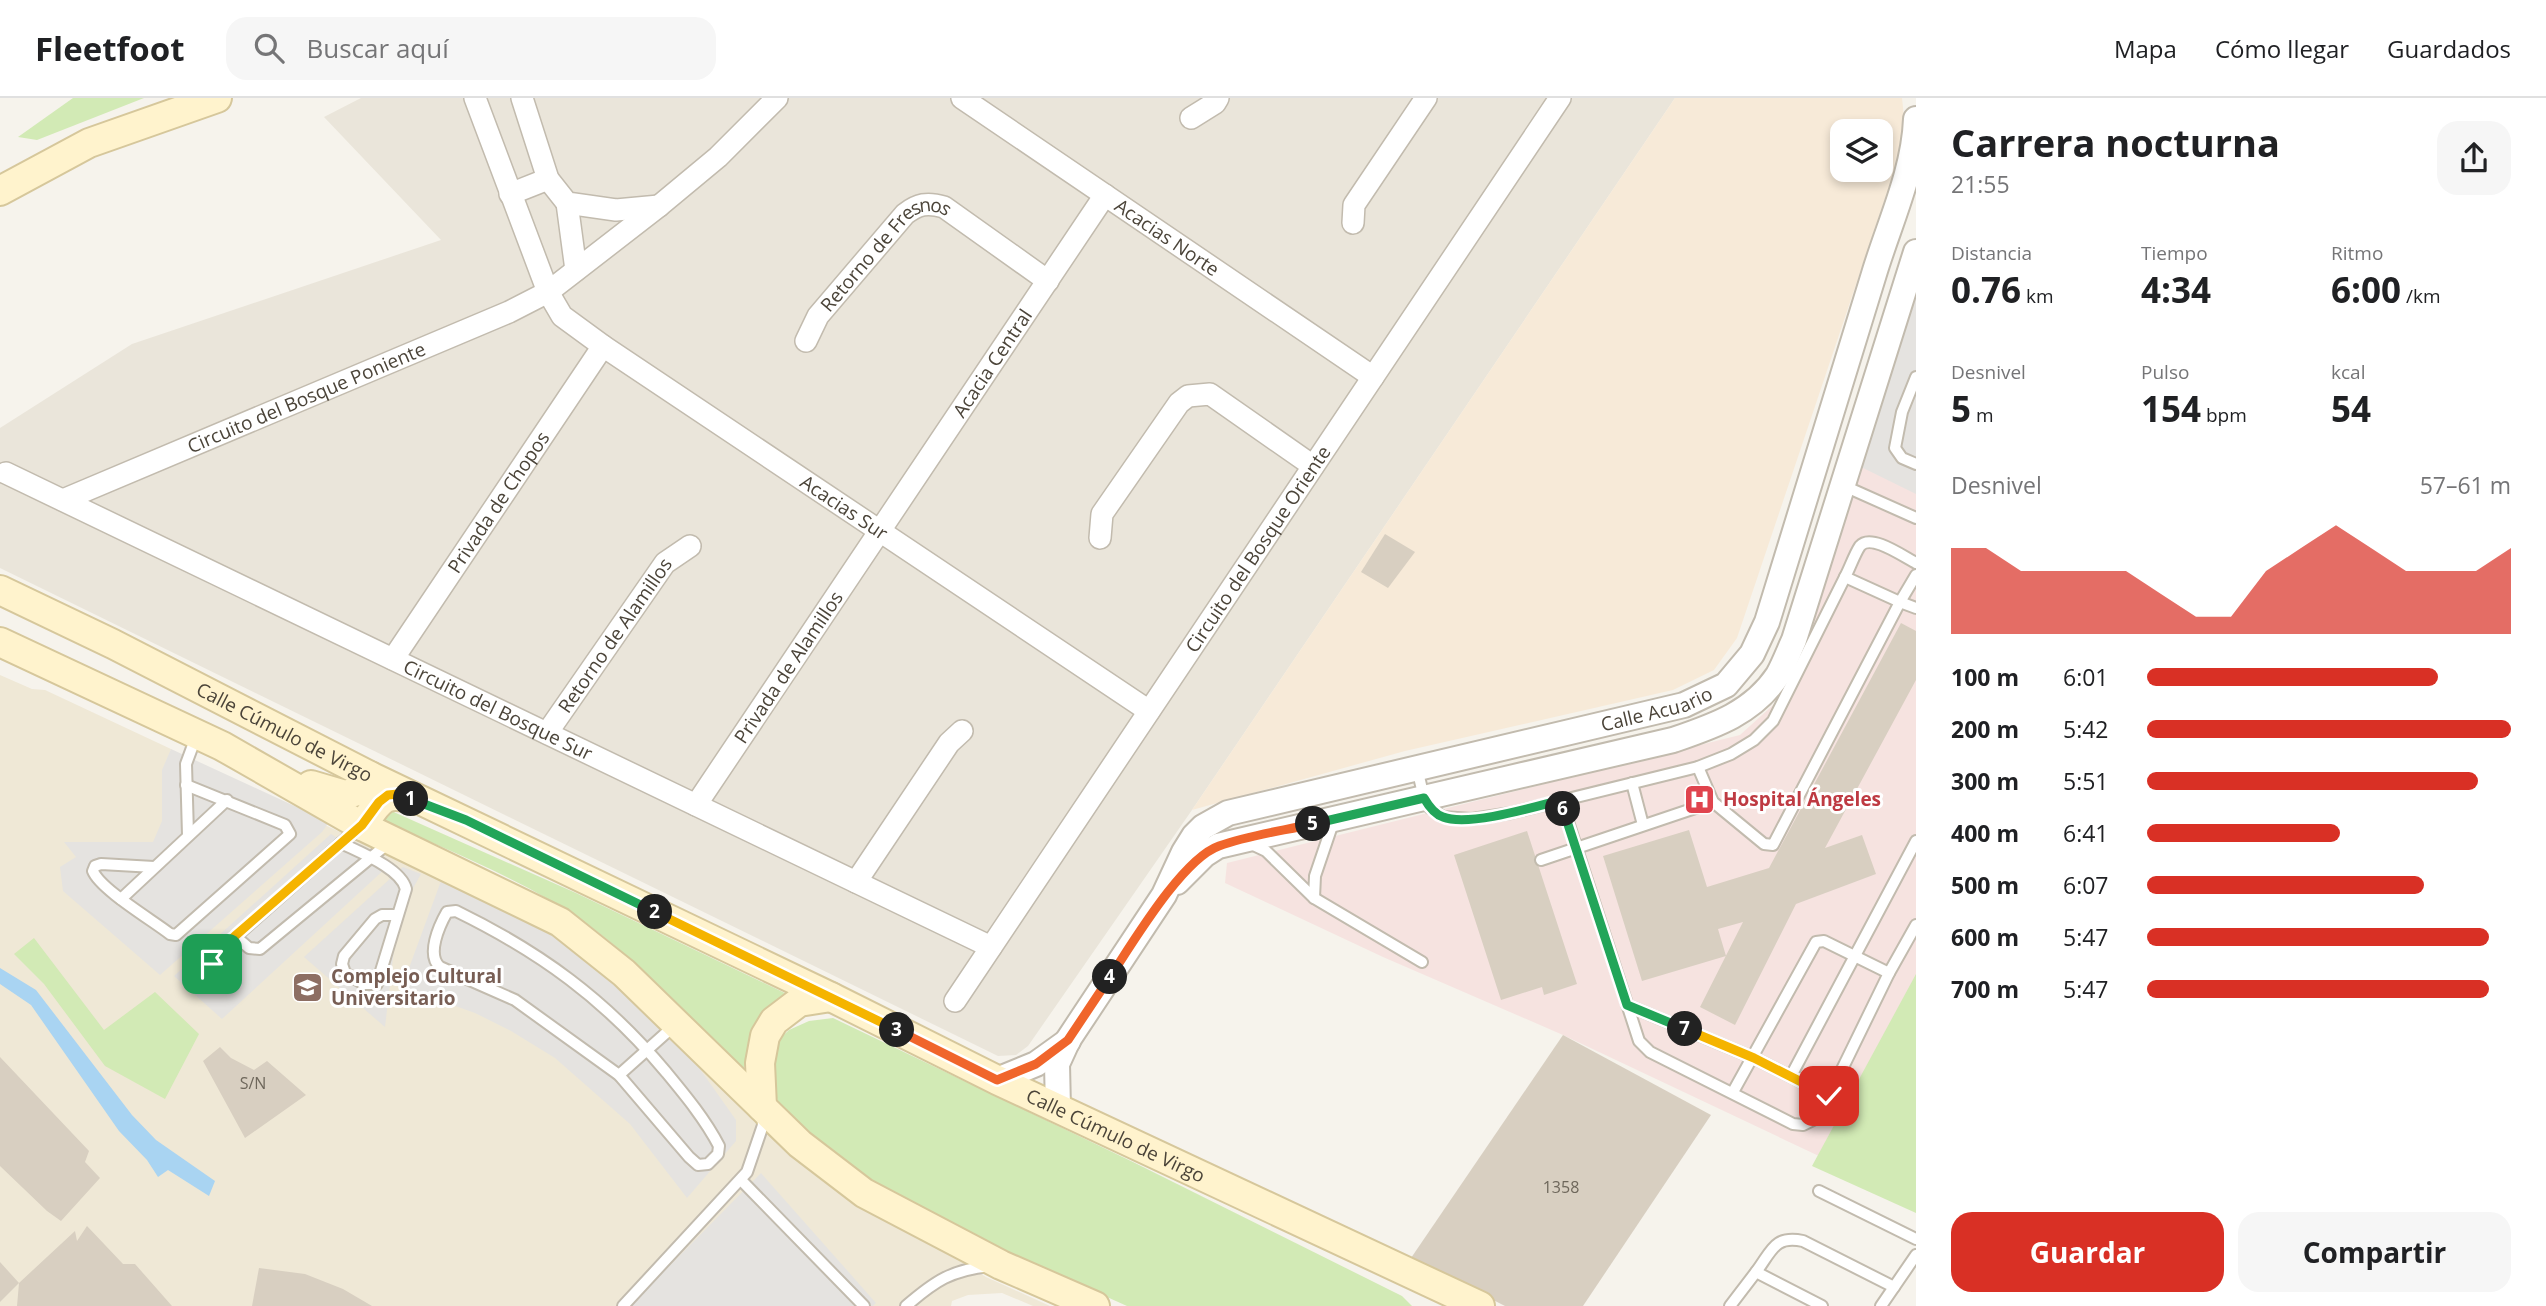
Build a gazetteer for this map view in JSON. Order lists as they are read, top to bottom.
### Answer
{
  "streets": {
    "main road": ["Calle Cúmulo de Virgo"],
    "street": [
      "Acacias Norte",
      "Retorno de Fresnos",
      "Acacia Central",
      "Circuito del Bosque Poniente",
      "Privada de Chopos",
      "Acacias Sur",
      "Circuito del Bosque Oriente",
      "Retorno de Alamillos",
      "Privada de Alamillos",
      "Calle Acuario",
      "Circuito del Bosque Sur"
    ]
  },
  "crossings": [
    ["Acacias Norte", "Acacia Central"],
    ["Acacias Norte", "Circuito del Bosque Oriente"],
    ["Retorno de Fresnos", "Acacia Central"],
    ["Acacia Central", "Acacias Sur"],
    ["Acacia Central", "Privada de Alamillos"],
    ["Circuito del Bosque Poniente", "Acacias Sur"],
    ["Circuito del Bosque Poniente", "Circuito del Bosque Sur"],
    ["Privada de Chopos", "Acacias Sur"],
    ["Privada de Chopos", "Circuito del Bosque Sur"],
    ["Acacias Sur", "Circuito del Bosque Oriente"],
    ["Acacias Sur", "Privada de Alamillos"],
    ["Circuito del Bosque Oriente", "Circuito del Bosque Sur"],
    ["Retorno de Alamillos", "Circuito del Bosque Sur"],
    ["Privada de Alamillos", "Circuito del Bosque Sur"],
    ["Calle Acuario", "Calle Cúmulo de Virgo"]
  ],
  "places": {
    "hospital": ["Hospital Ángeles"],
    "school or university": ["Complejo Cultural Universitario"]
  },
  "house_numbers": ["S/N", "1358"],
  "page": {
    "header": "Fleetfoot",
    "search": "Buscar aquí",
    "nav": ["Mapa", "Cómo llegar", "Guardados"],
    "heading": ["Carrera nocturna", "21:55"],
    "stats": [
      ["Distancia", "0.76 km"],
      ["Tiempo", "4:34"],
      ["Ritmo", "6:00 /km"],
      ["Desnivel", "5 m"],
      ["Pulso", "154 bpm"],
      ["kcal", "54"]
    ],
    "chart": ["Desnivel", "57–61 m"],
    "list": [
      {
        "name": "100 m",
        "note": "6:01"
      },
      {
        "name": "200 m",
        "note": "5:42"
      },
      {
        "name": "300 m",
        "note": "5:51"
      },
      {
        "name": "400 m",
        "note": "6:41"
      },
      {
        "name": "500 m",
        "note": "6:07"
      },
      {
        "name": "600 m",
        "note": "5:47"
      },
      {
        "name": "700 m",
        "note": "5:47"
      }
    ],
    "pins": [
      "1",
      "6",
      "5",
      "2",
      "4",
      "7",
      "3"
    ],
    "buttons": ["Guardar", "Compartir"]
  }
}
